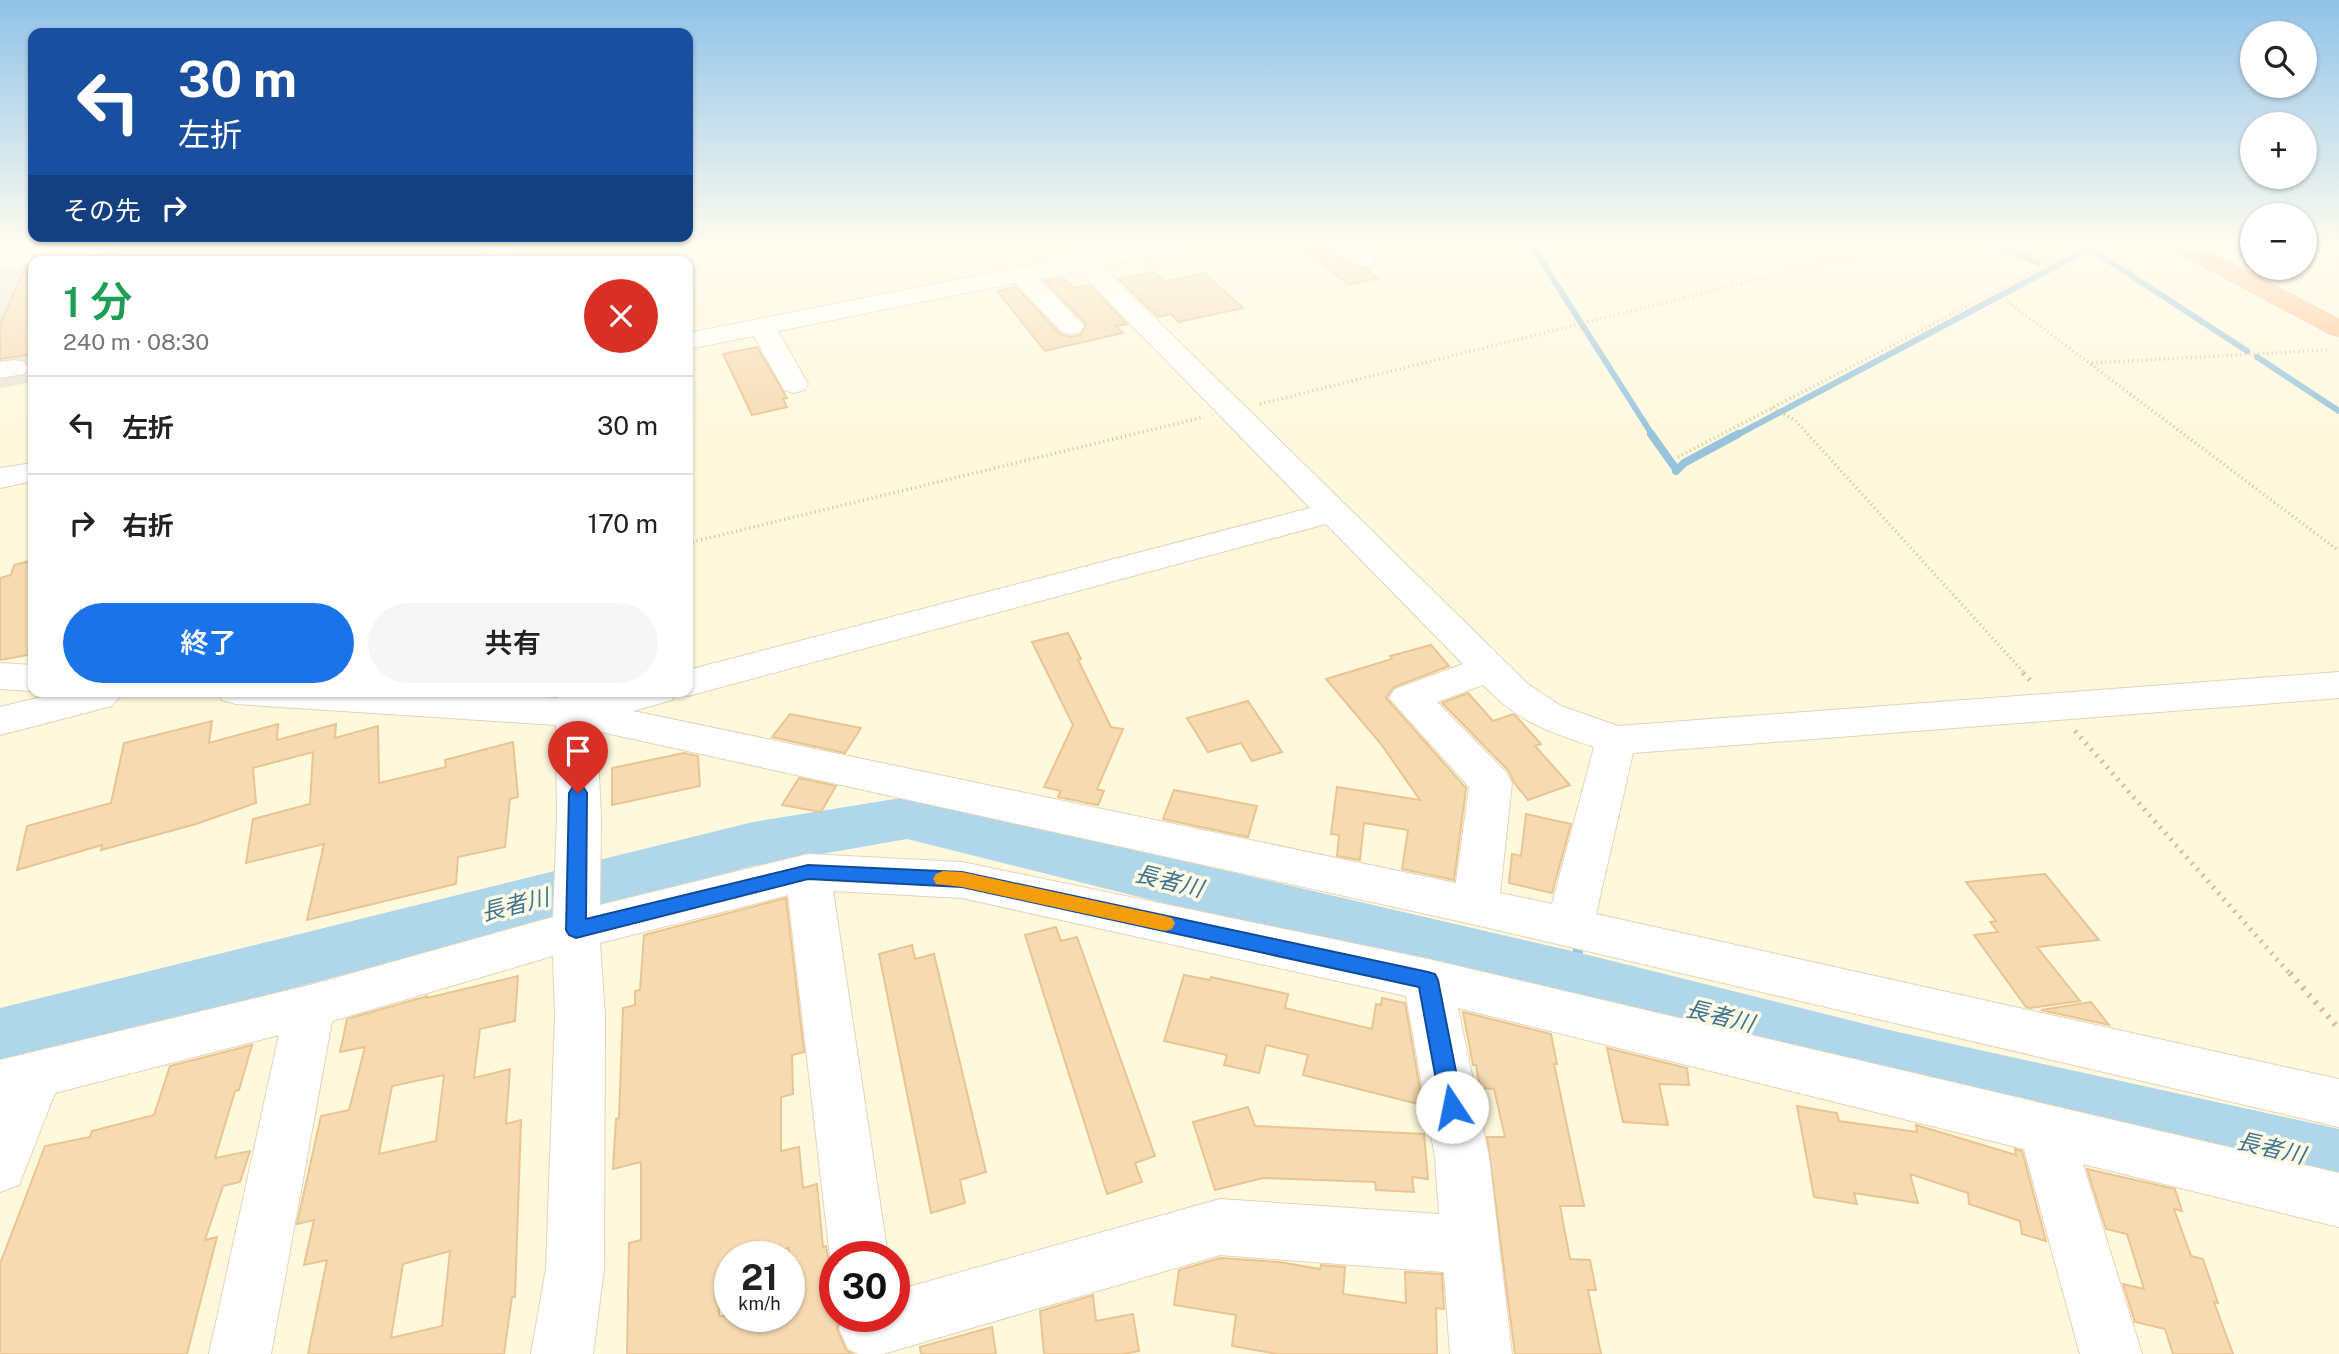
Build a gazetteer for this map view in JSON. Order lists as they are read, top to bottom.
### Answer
{
  "water": ["長者川"],
  "page": {
    "map_buttons": ["+", "−"],
    "turn": ["30 m", "左折"],
    "then": "その先",
    "heading": ["1 分", "240 m · 08:30"],
    "list": [
      {
        "name": "左折",
        "value": "30 m"
      },
      {
        "name": "右折",
        "value": "170 m"
      }
    ],
    "buttons": ["終了", "共有"],
    "speed": "21 km/h",
    "limit": "30"
  }
}
